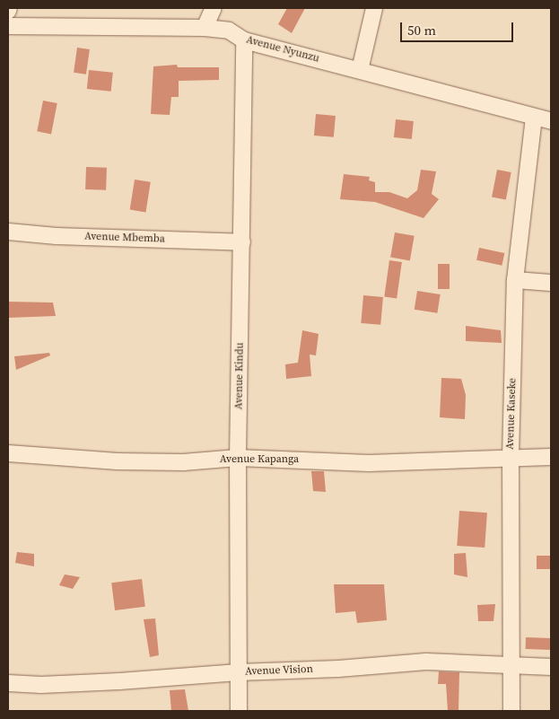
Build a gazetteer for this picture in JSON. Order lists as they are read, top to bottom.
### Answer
{
  "streets": {
    "street": [
      "Avenue Nyunzu",
      "Avenue Mbemba",
      "Avenue Kindu",
      "Avenue Kaseke",
      "Avenue Kapanga",
      "Avenue Vision"
    ]
  },
  "crossings": [
    ["Avenue Nyunzu", "Avenue Kindu"],
    ["Avenue Nyunzu", "Avenue Kaseke"],
    ["Avenue Mbemba", "Avenue Kindu"],
    ["Avenue Kindu", "Avenue Kapanga"],
    ["Avenue Kindu", "Avenue Vision"],
    ["Avenue Kaseke", "Avenue Kapanga"],
    ["Avenue Kaseke", "Avenue Vision"]
  ],
  "scale_bar": "50 m"
}
